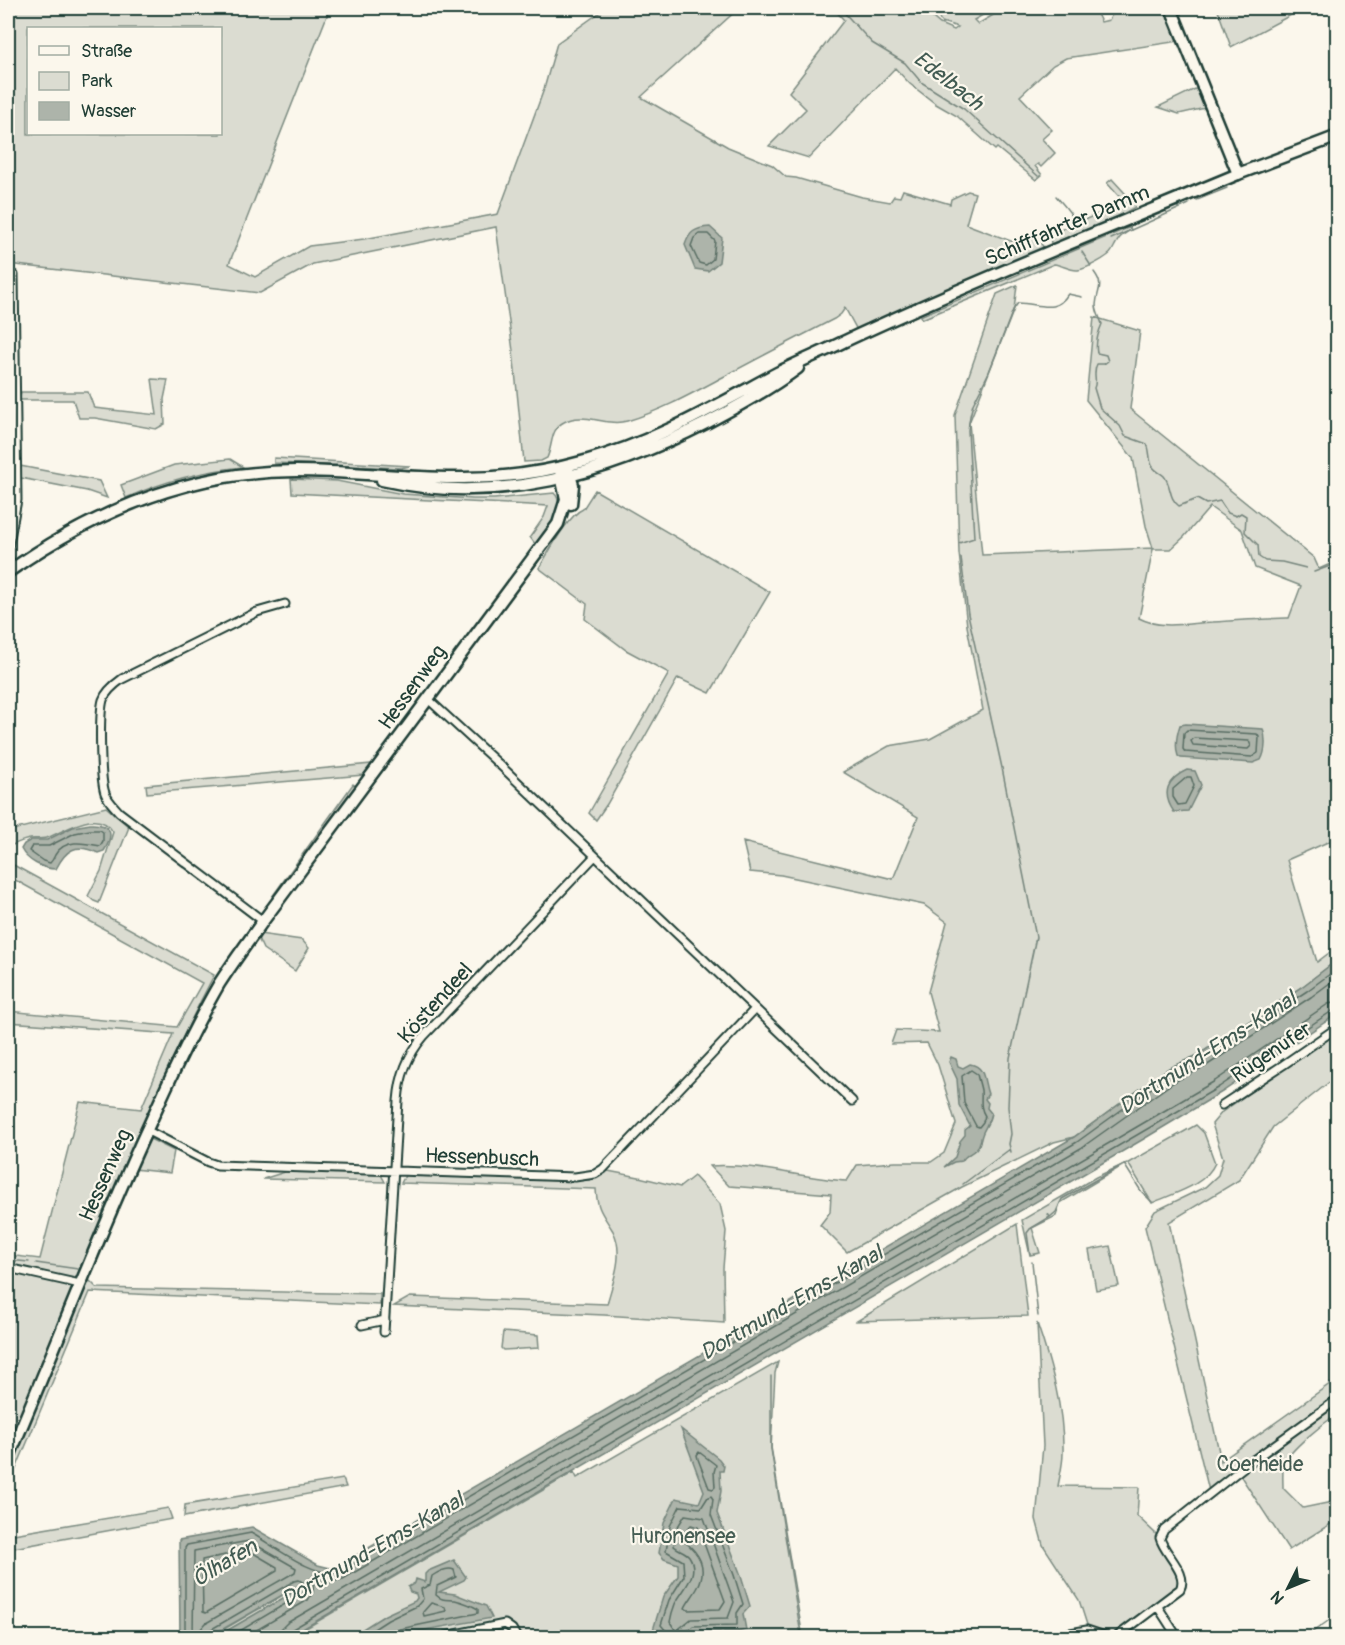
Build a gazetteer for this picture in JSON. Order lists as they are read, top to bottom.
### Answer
{
  "streets": {
    "main road": ["Schifffahrter Damm", "Hessenweg"],
    "street": ["Köstendeel", "Rügenufer", "Hessenbusch"]
  },
  "crossings": [
    ["Schifffahrter Damm", "Hessenweg"],
    ["Hessenweg", "Hessenbusch"],
    ["Köstendeel", "Hessenbusch"]
  ],
  "water": ["Edelbach", "Dortmund-Ems-Kanal", "Ölhafen"],
  "parks": ["Coerheide", "Huronensee"],
  "legend": ["Straße", "Park", "Wasser"],
  "north": "bottom left"
}
